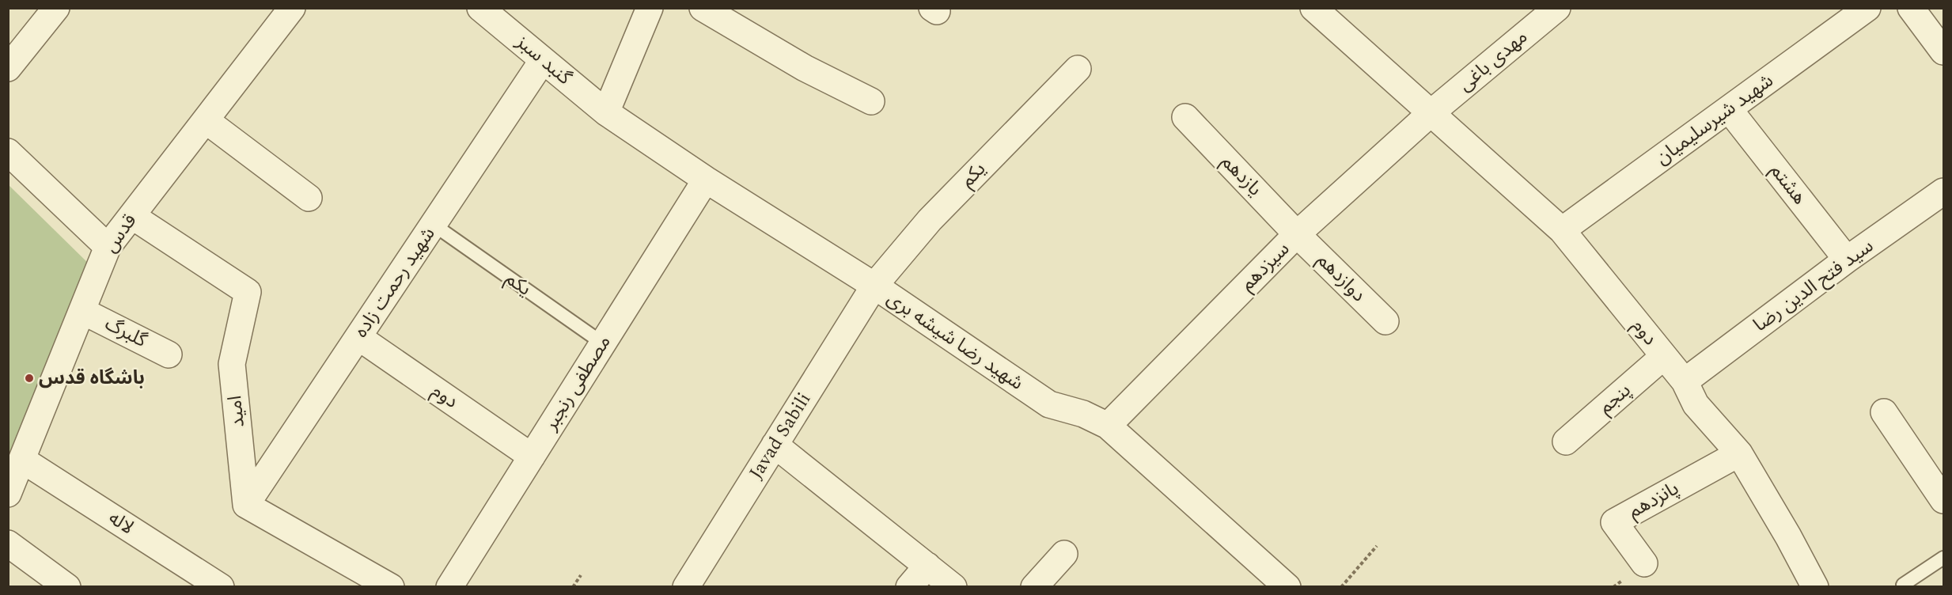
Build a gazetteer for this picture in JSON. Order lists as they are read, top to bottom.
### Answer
{
  "streets": {
    "street": [
      "گنبد سبز",
      "مهدی باغی",
      "شهید شیرسلیمیان",
      "یکم",
      "یازدهم",
      "هشتم",
      "قدس",
      "سیزدهم",
      "دوازدهم",
      "شهید رحمت زاده",
      "سید فتح الدین رضا",
      "گلبرگ",
      "دوم",
      "شهید رضا شیشه بری",
      "مصطفی رنجبر",
      "پنجم",
      "امید",
      "Javad Sabili",
      "پانزدهم",
      "لاله"
    ]
  },
  "crossings": [
    ["گنبد سبز", "شهید رحمت زاده"],
    ["گنبد سبز", "شهید رضا شیشه بری"],
    ["مهدی باغی", "سیزدهم"],
    ["مهدی باغی", "دوم"],
    ["شهید شیرسلیمیان", "هشتم"],
    ["شهید شیرسلیمیان", "دوم"],
    ["یکم", "شهید رحمت زاده"],
    ["یکم", "شهید رضا شیشه بری"],
    ["یکم", "مصطفی رنجبر"],
    ["یکم", "Javad Sabili"],
    ["یازدهم", "سیزدهم"],
    ["یازدهم", "دوازدهم"],
    ["هشتم", "سید فتح الدین رضا"],
    ["قدس", "گلبرگ"],
    ["قدس", "امید"],
    ["قدس", "لاله"],
    ["سیزدهم", "دوازدهم"],
    ["سیزدهم", "دوم"],
    ["سیزدهم", "شهید رضا شیشه بری"],
    ["شهید رحمت زاده", "دوم"],
    ["شهید رحمت زاده", "امید"],
    ["سید فتح الدین رضا", "دوم"],
    ["دوم", "مصطفی رنجبر"],
    ["دوم", "پنجم"],
    ["دوم", "پانزدهم"],
    ["شهید رضا شیشه بری", "مصطفی رنجبر"],
    ["شهید رضا شیشه بری", "Javad Sabili"]
  ],
  "places": ["باشگاه قدس"]
}
